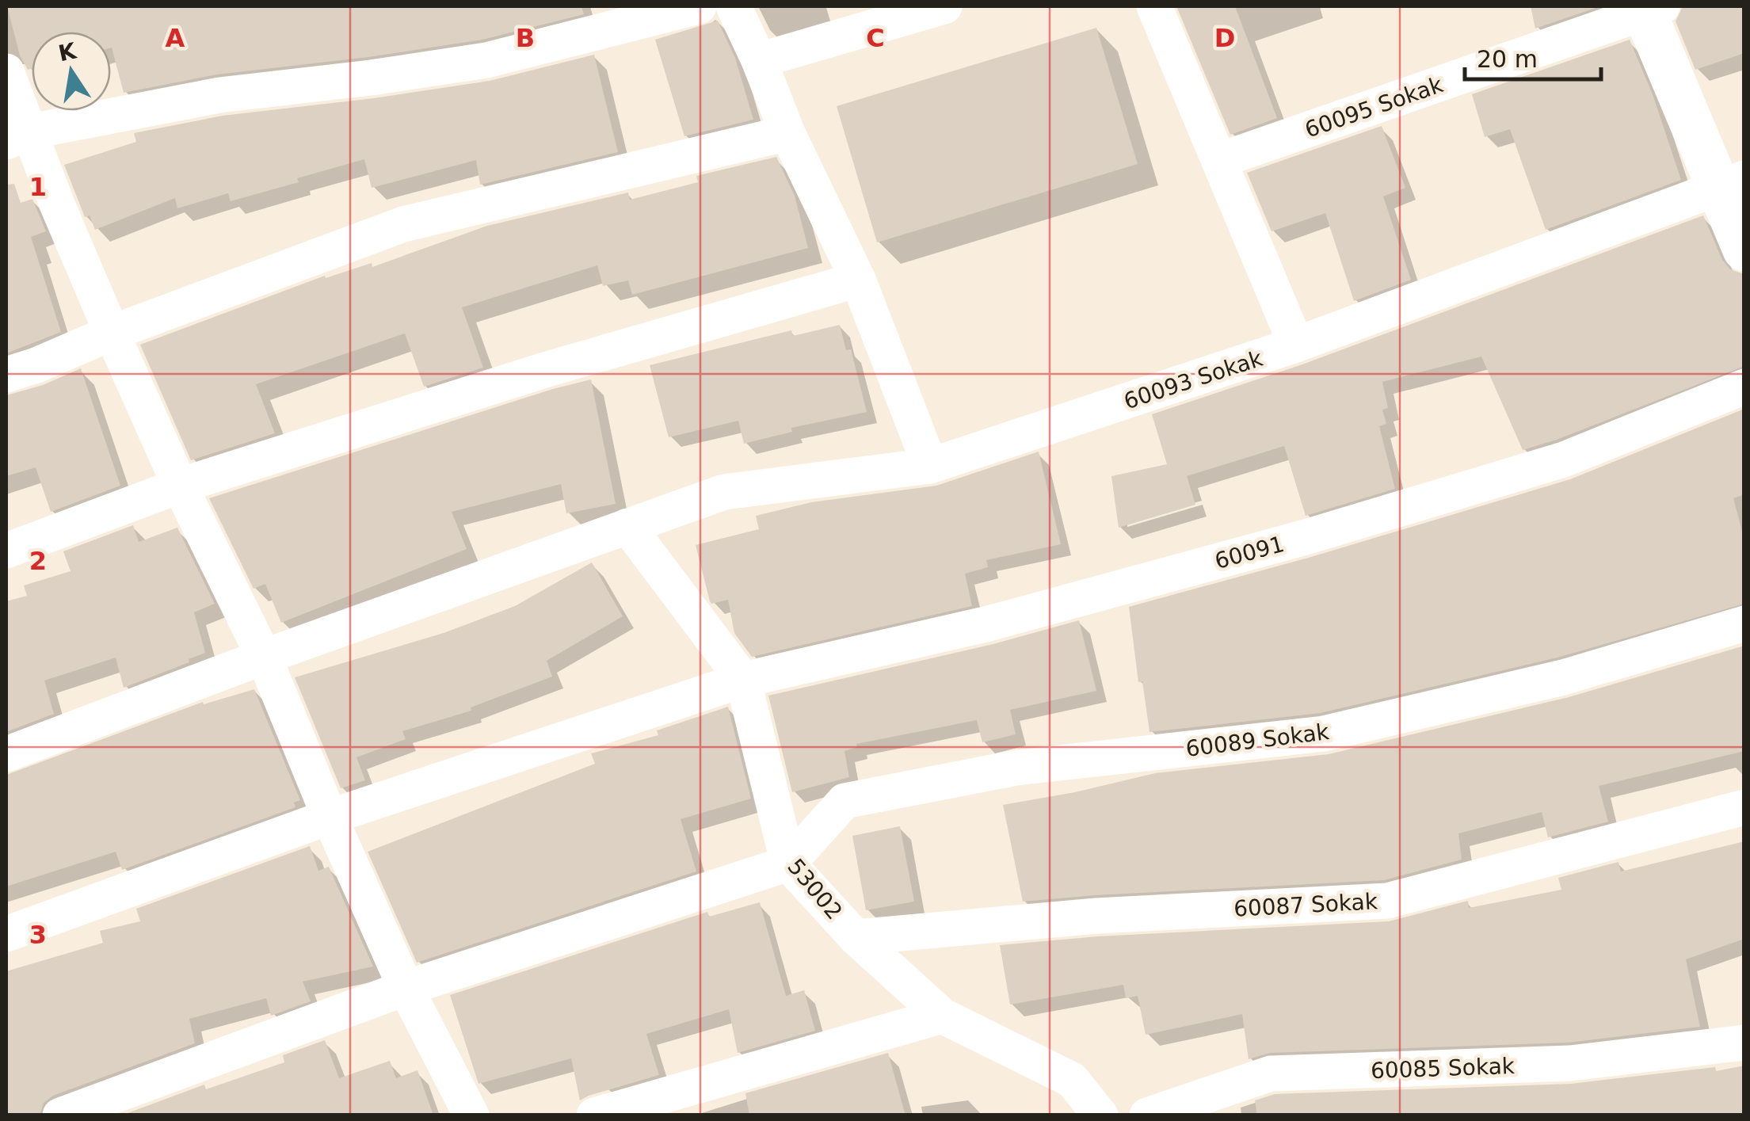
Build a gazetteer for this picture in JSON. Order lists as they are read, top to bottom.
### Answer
{
  "streets": {
    "street": [
      "60095 Sokak",
      "60093 Sokak",
      "60091",
      "60089 Sokak",
      "53002",
      "60087 Sokak",
      "60085 Sokak"
    ]
  },
  "crossings": [
    ["60093 Sokak", "53002"],
    ["60091", "53002"],
    ["60089 Sokak", "53002"],
    ["53002", "60087 Sokak"]
  ],
  "scale_bar": "20 m",
  "north": "top",
  "grid": {
    "columns": [
      "A",
      "B",
      "C",
      "D"
    ],
    "rows": ["1", "2", "3"]
  }
}
